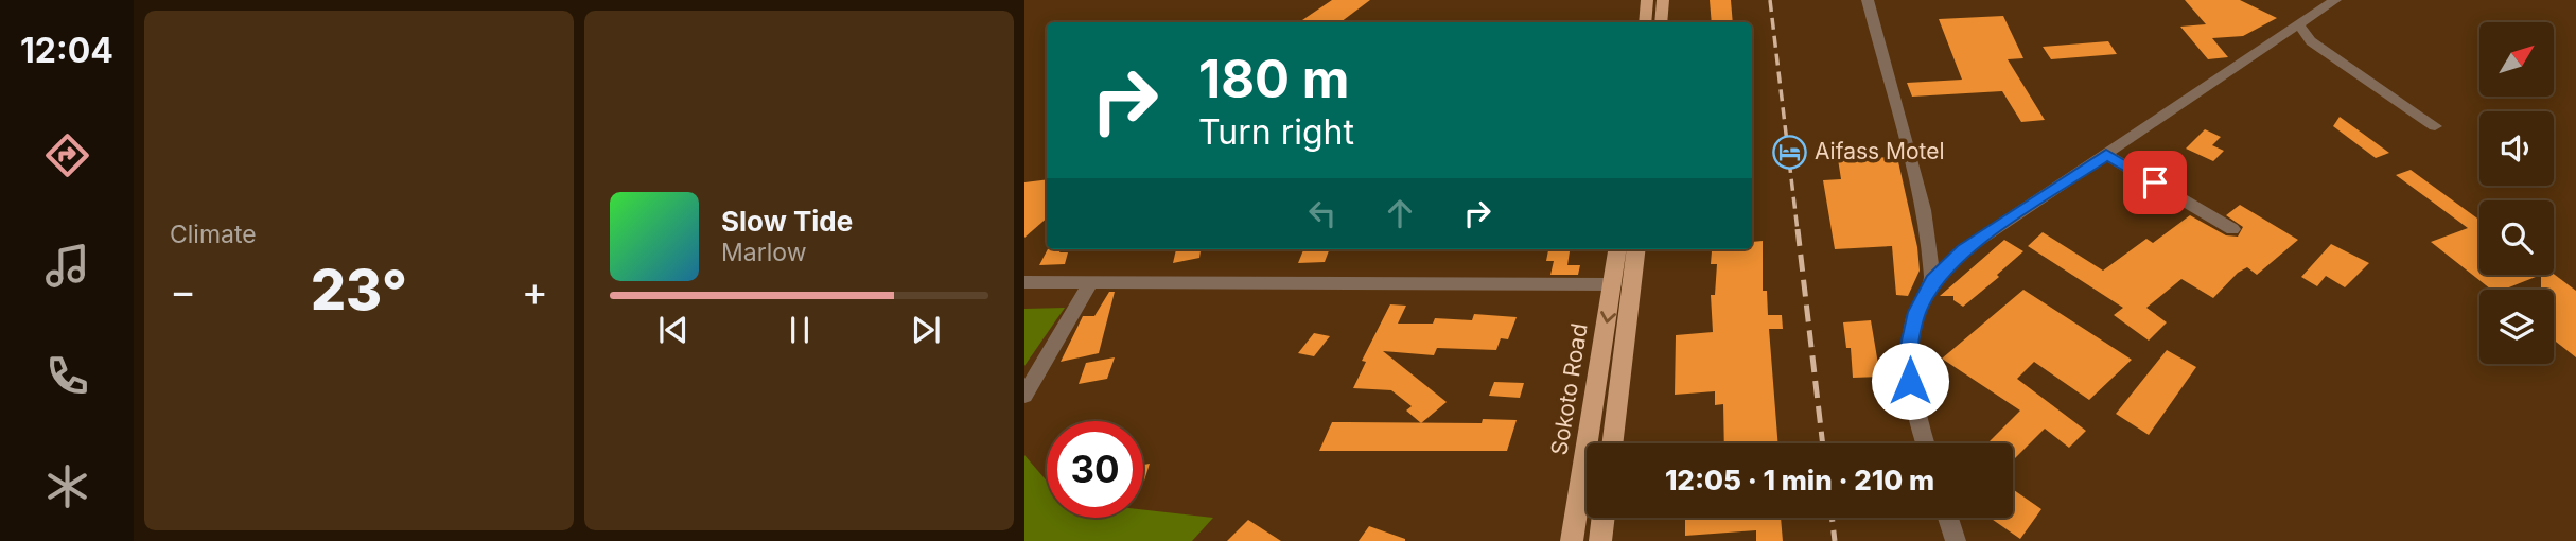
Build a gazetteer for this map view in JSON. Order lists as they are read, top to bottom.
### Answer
{
  "streets": {
    "main road": ["Sokoto Road"]
  },
  "places": {
    "hotel": ["Aifass Motel"]
  },
  "north": "top right",
  "page": {
    "tabs": "12:04",
    "tile": "Climate",
    "turn": ["180 m", "Turn right"],
    "song": ["Slow Tide", "Marlow"],
    "heat": ["−", "23°", "+"],
    "limit": "30",
    "trip": "12:05 · 1 min · 210 m"
  }
}
